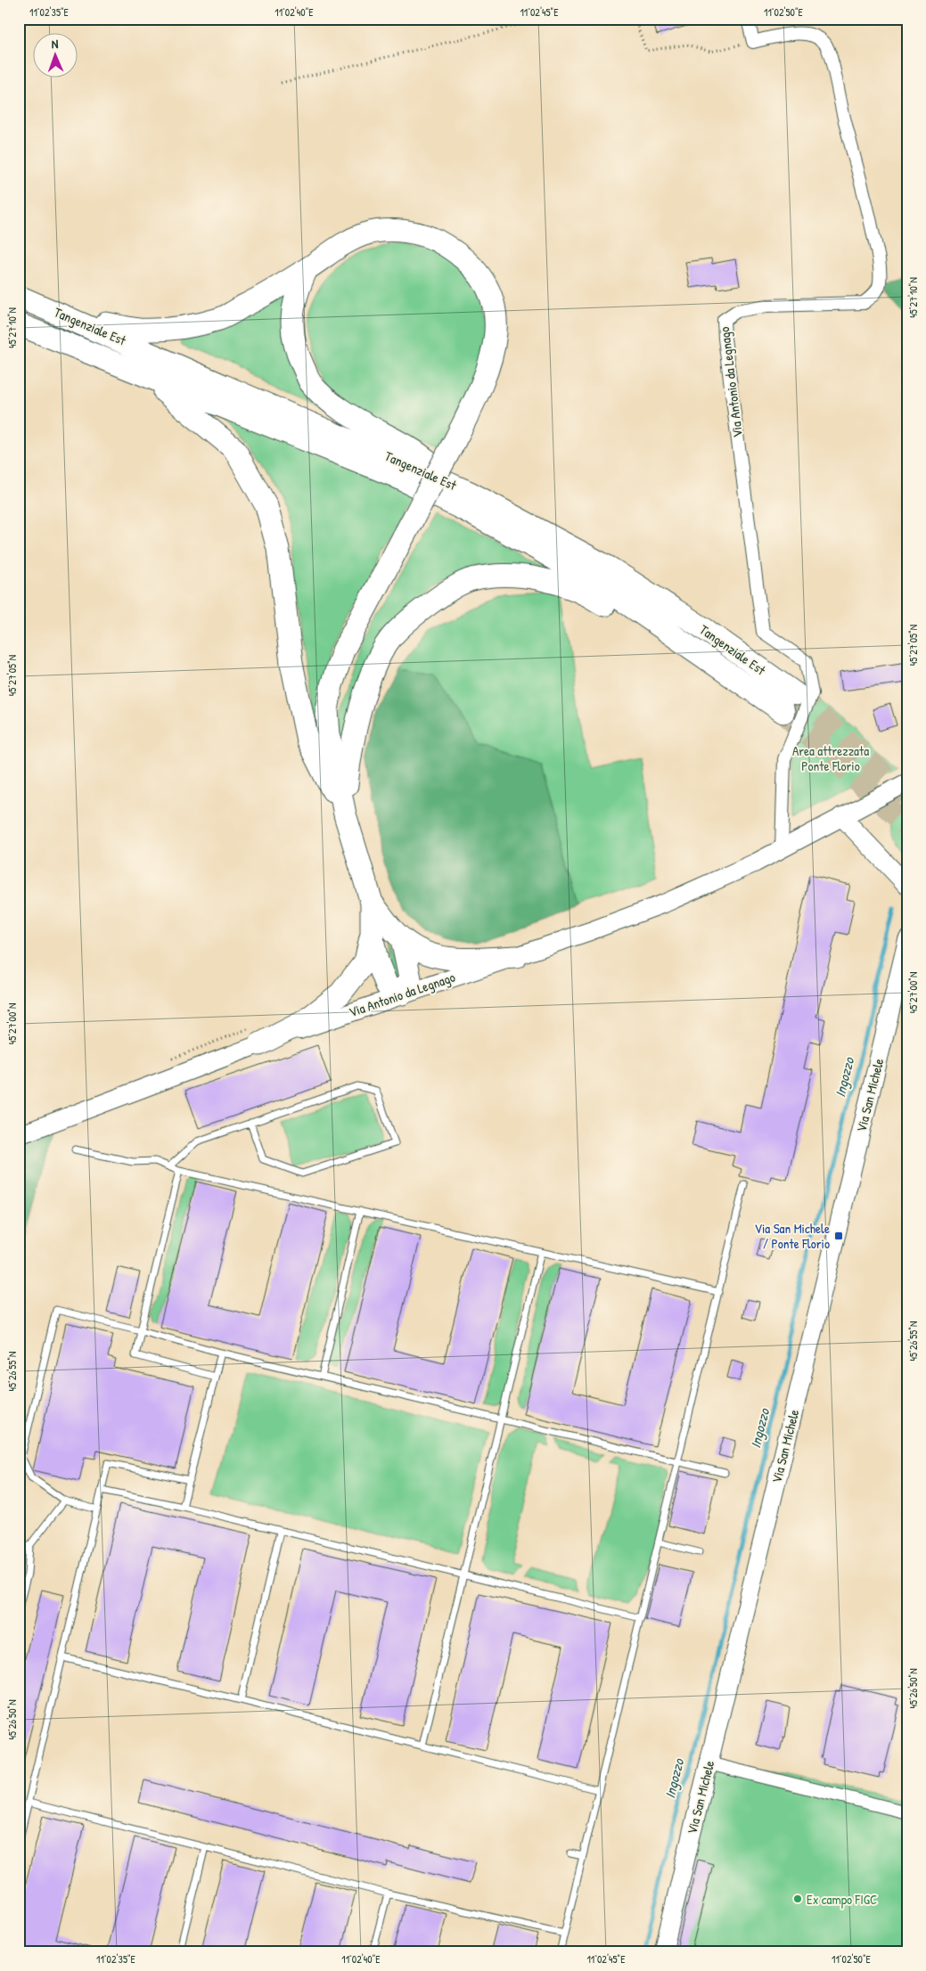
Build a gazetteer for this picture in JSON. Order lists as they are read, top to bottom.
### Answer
{
  "streets": {
    "highway": ["Tangenziale Est"],
    "street": ["Via Antonio da Legnago", "Via San Michele"]
  },
  "water": ["Ingozzo"],
  "parks": ["Area attrezzata Ponte Florio"],
  "places": {
    "transit": ["Via San Michele / Ponte Florio"],
    "other": ["Ex campo FIGC"]
  },
  "north": "top",
  "coordinates": [
    "11°02'35\"E",
    "11°02'40\"E",
    "11°02'45\"E",
    "11°02'50\"E",
    "45°27'10\"N",
    "45°27'05\"N",
    "45°27'00\"N",
    "45°26'55\"N",
    "45°26'50\"N"
  ]
}
